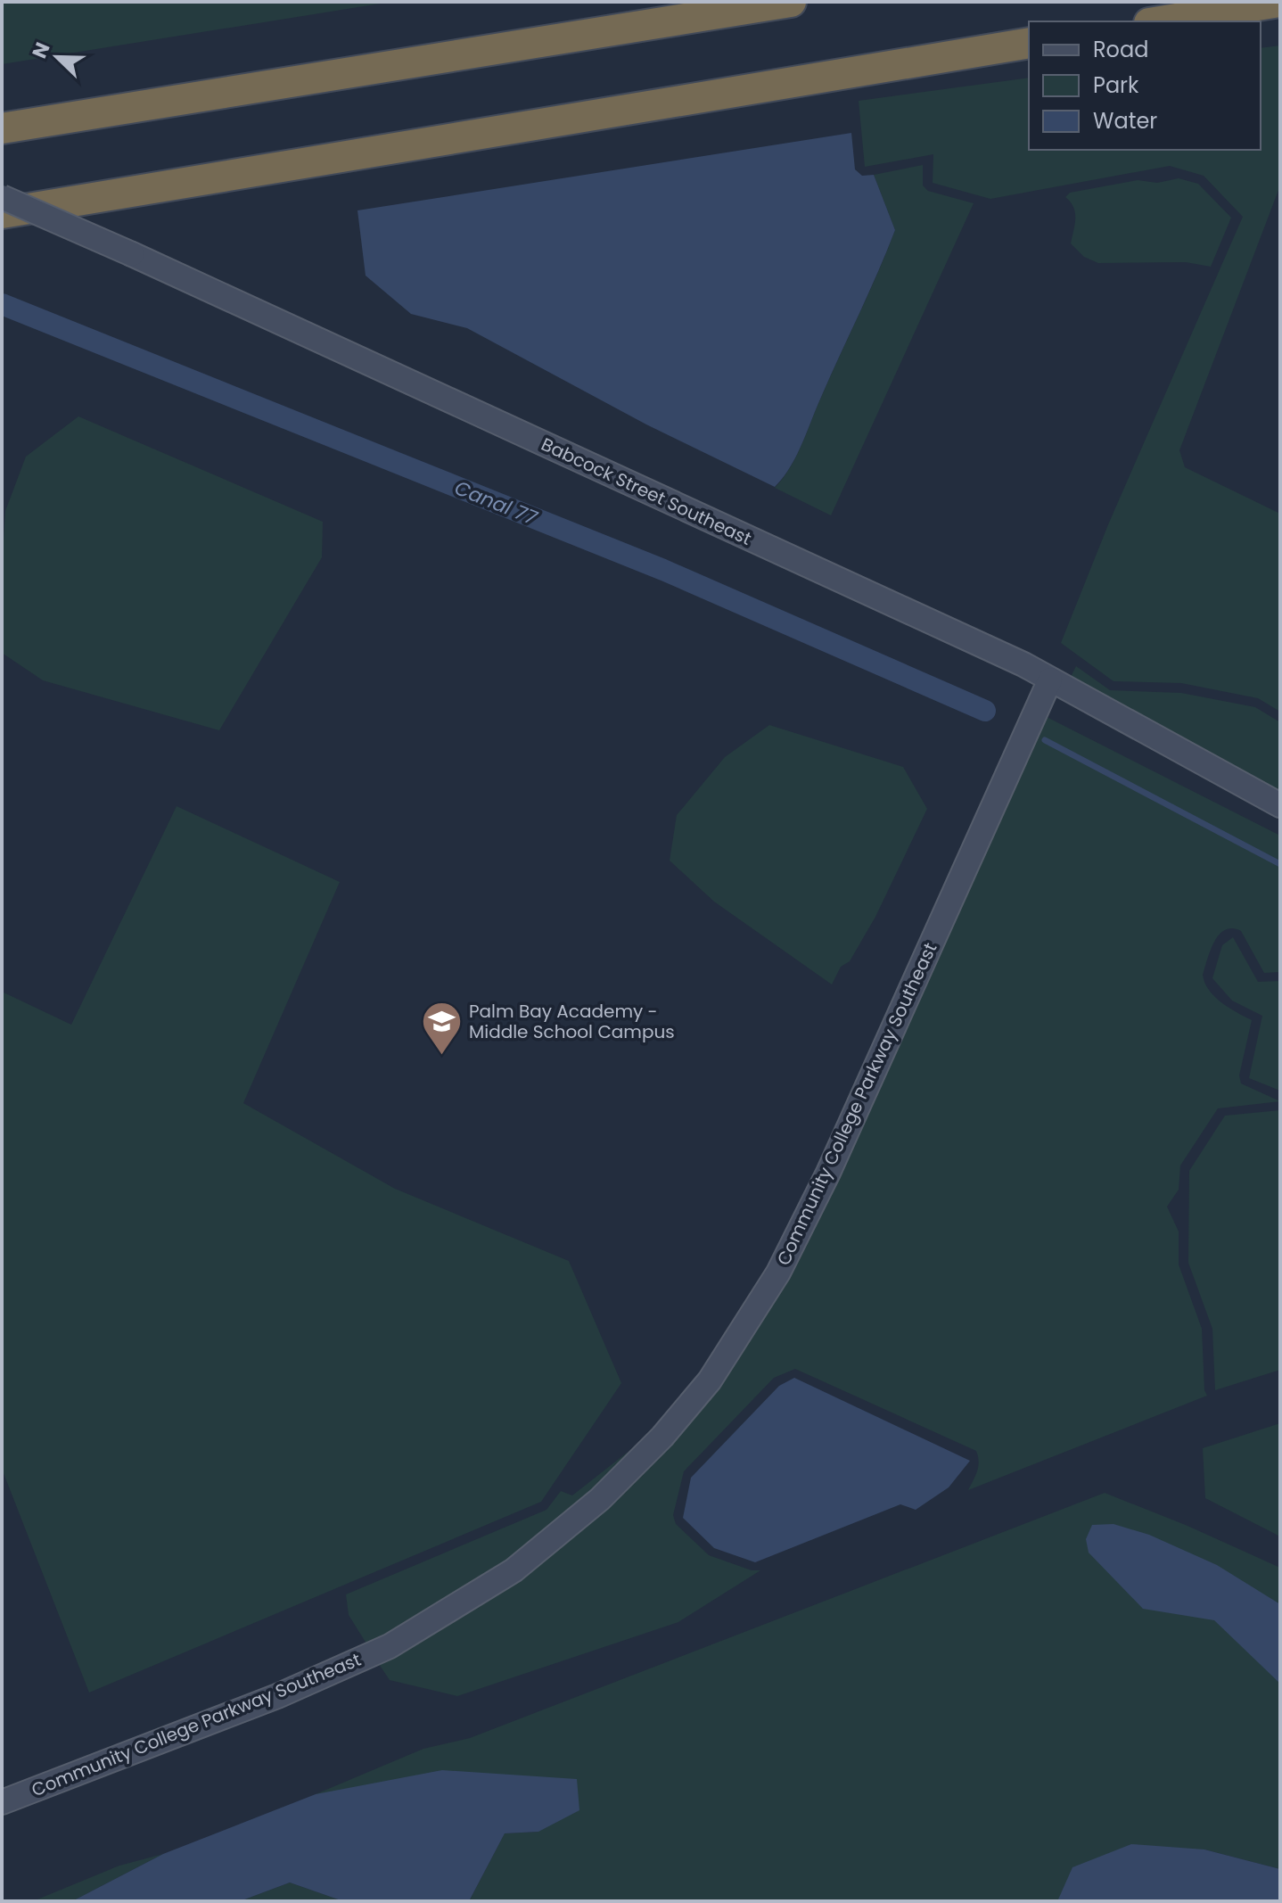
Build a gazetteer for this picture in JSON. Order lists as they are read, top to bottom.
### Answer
{
  "streets": {
    "street": ["Babcock Street Southeast", "Community College Parkway Southeast"]
  },
  "crossings": [
    ["Babcock Street Southeast", "Community College Parkway Southeast"]
  ],
  "water": ["Canal 77"],
  "places": {
    "school or university": ["Palm Bay Academy - Middle School Campus"]
  },
  "legend": ["Road", "Park", "Water"],
  "north": "top left"
}
